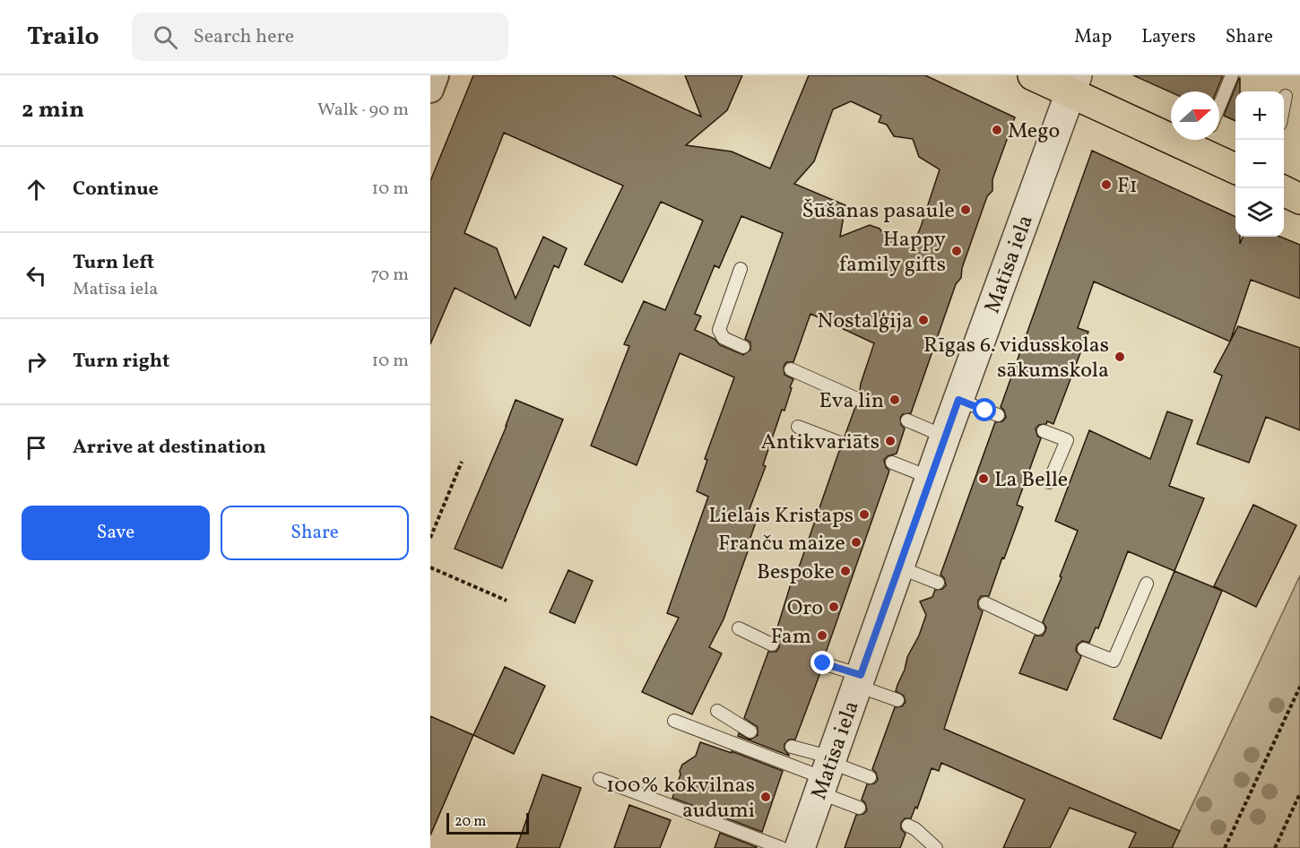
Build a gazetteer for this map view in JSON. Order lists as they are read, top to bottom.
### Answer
{
  "streets": {
    "street": ["Matīsa iela"]
  },
  "places": [
    "Mego",
    "F1",
    "Šūšanas pasaule",
    "Happy family gifts",
    "Nostalģija",
    "Rīgas 6. vidusskolas sākumskola",
    "Eva lin",
    "Antikvariāts",
    "La Belle",
    "Lielais Kristaps",
    "Franču maize",
    "Bespoke",
    "Oro",
    "Fam",
    "100% kokvilnas audumi"
  ],
  "scale_bar": "20 m",
  "north": "right",
  "page": {
    "header": "Trailo",
    "search": "Search here",
    "nav": ["Map", "Layers", "Share"],
    "heading": ["2 min", "Walk · 90 m"],
    "map_buttons": ["+", "−"],
    "list": [
      ["Continue", "10 m"],
      ["Turn left", "Matīsa iela", "70 m"],
      ["Turn right", "10 m"],
      "Arrive at destination"
    ],
    "buttons": ["Save", "Share"],
    "scale": "20 m"
  }
}
